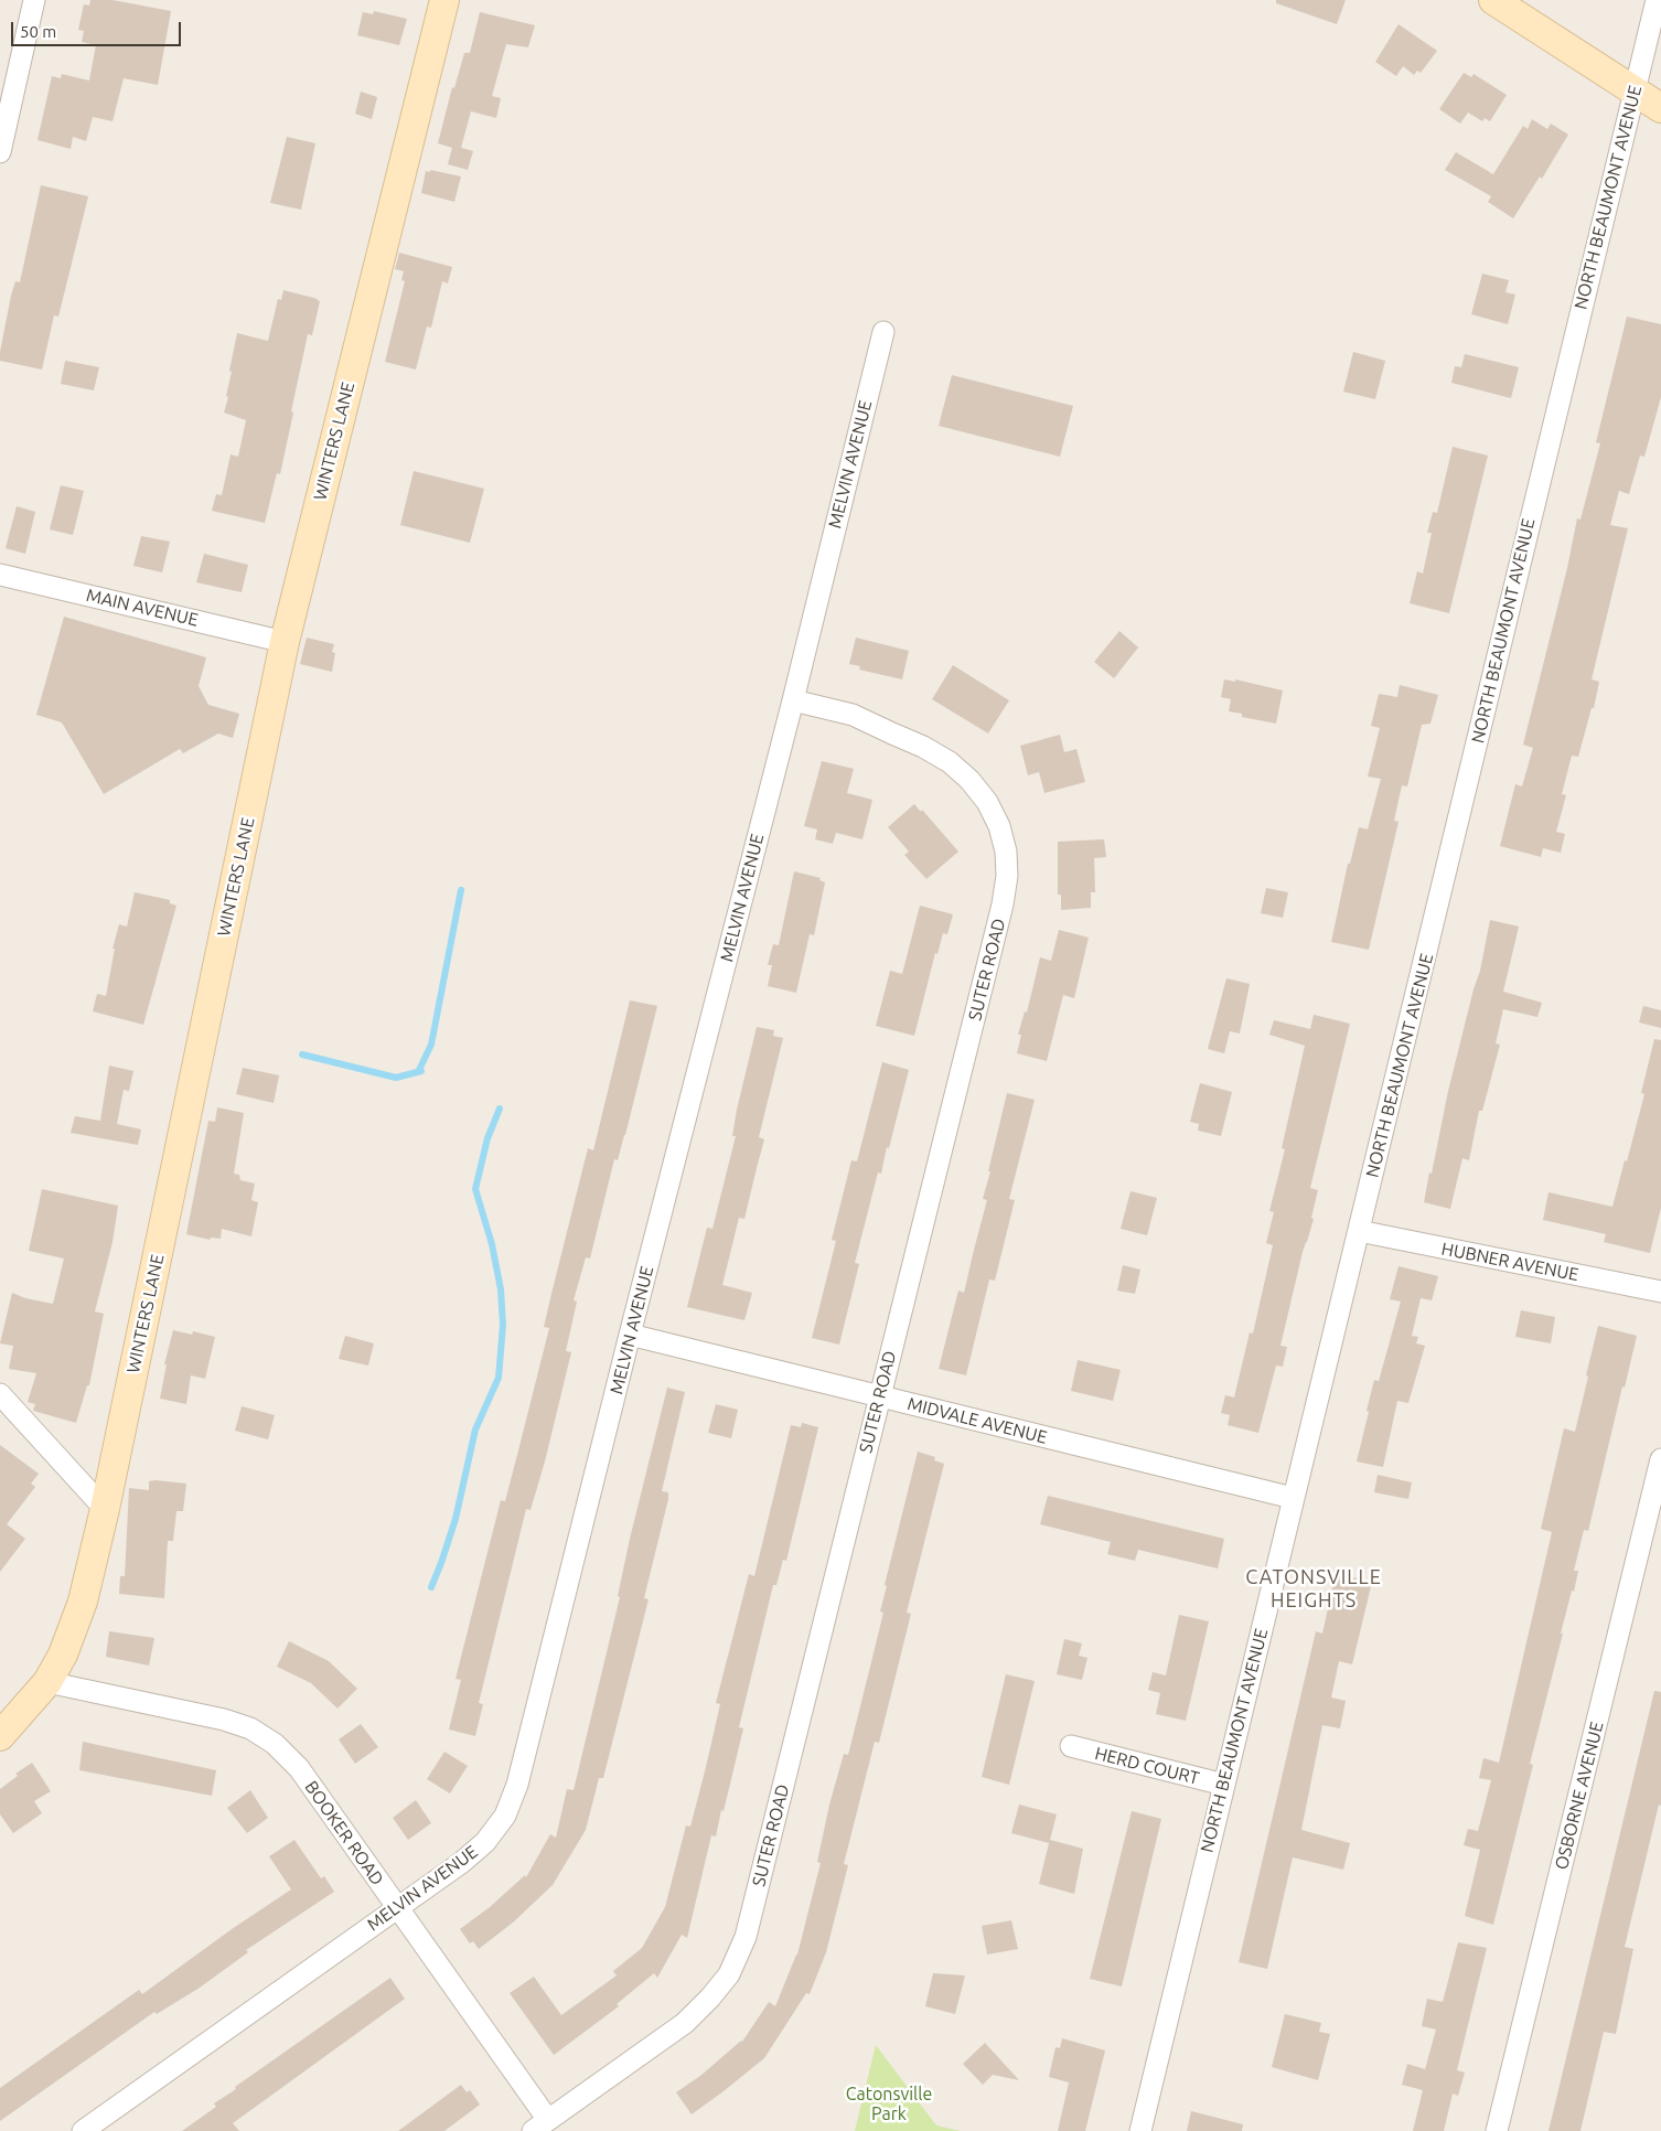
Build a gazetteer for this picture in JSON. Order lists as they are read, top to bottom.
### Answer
{
  "streets": {
    "street": [
      "NORTH BEAUMONT AVENUE",
      "WINTERS LANE",
      "MELVIN AVENUE",
      "MAIN AVENUE",
      "SUTER ROAD",
      "HUBNER AVENUE",
      "MIDVALE AVENUE",
      "HERD COURT",
      "OSBORNE AVENUE",
      "BOOKER ROAD"
    ]
  },
  "crossings": [
    ["NORTH BEAUMONT AVENUE", "HUBNER AVENUE"],
    ["NORTH BEAUMONT AVENUE", "MIDVALE AVENUE"],
    ["NORTH BEAUMONT AVENUE", "HERD COURT"],
    ["WINTERS LANE", "MAIN AVENUE"],
    ["WINTERS LANE", "BOOKER ROAD"],
    ["MELVIN AVENUE", "SUTER ROAD"],
    ["MELVIN AVENUE", "MIDVALE AVENUE"],
    ["MELVIN AVENUE", "BOOKER ROAD"],
    ["SUTER ROAD", "MIDVALE AVENUE"],
    ["SUTER ROAD", "BOOKER ROAD"]
  ],
  "districts": ["CATONSVILLE HEIGHTS"],
  "parks": ["Catonsville Park"],
  "scale_bar": "50 m"
}
